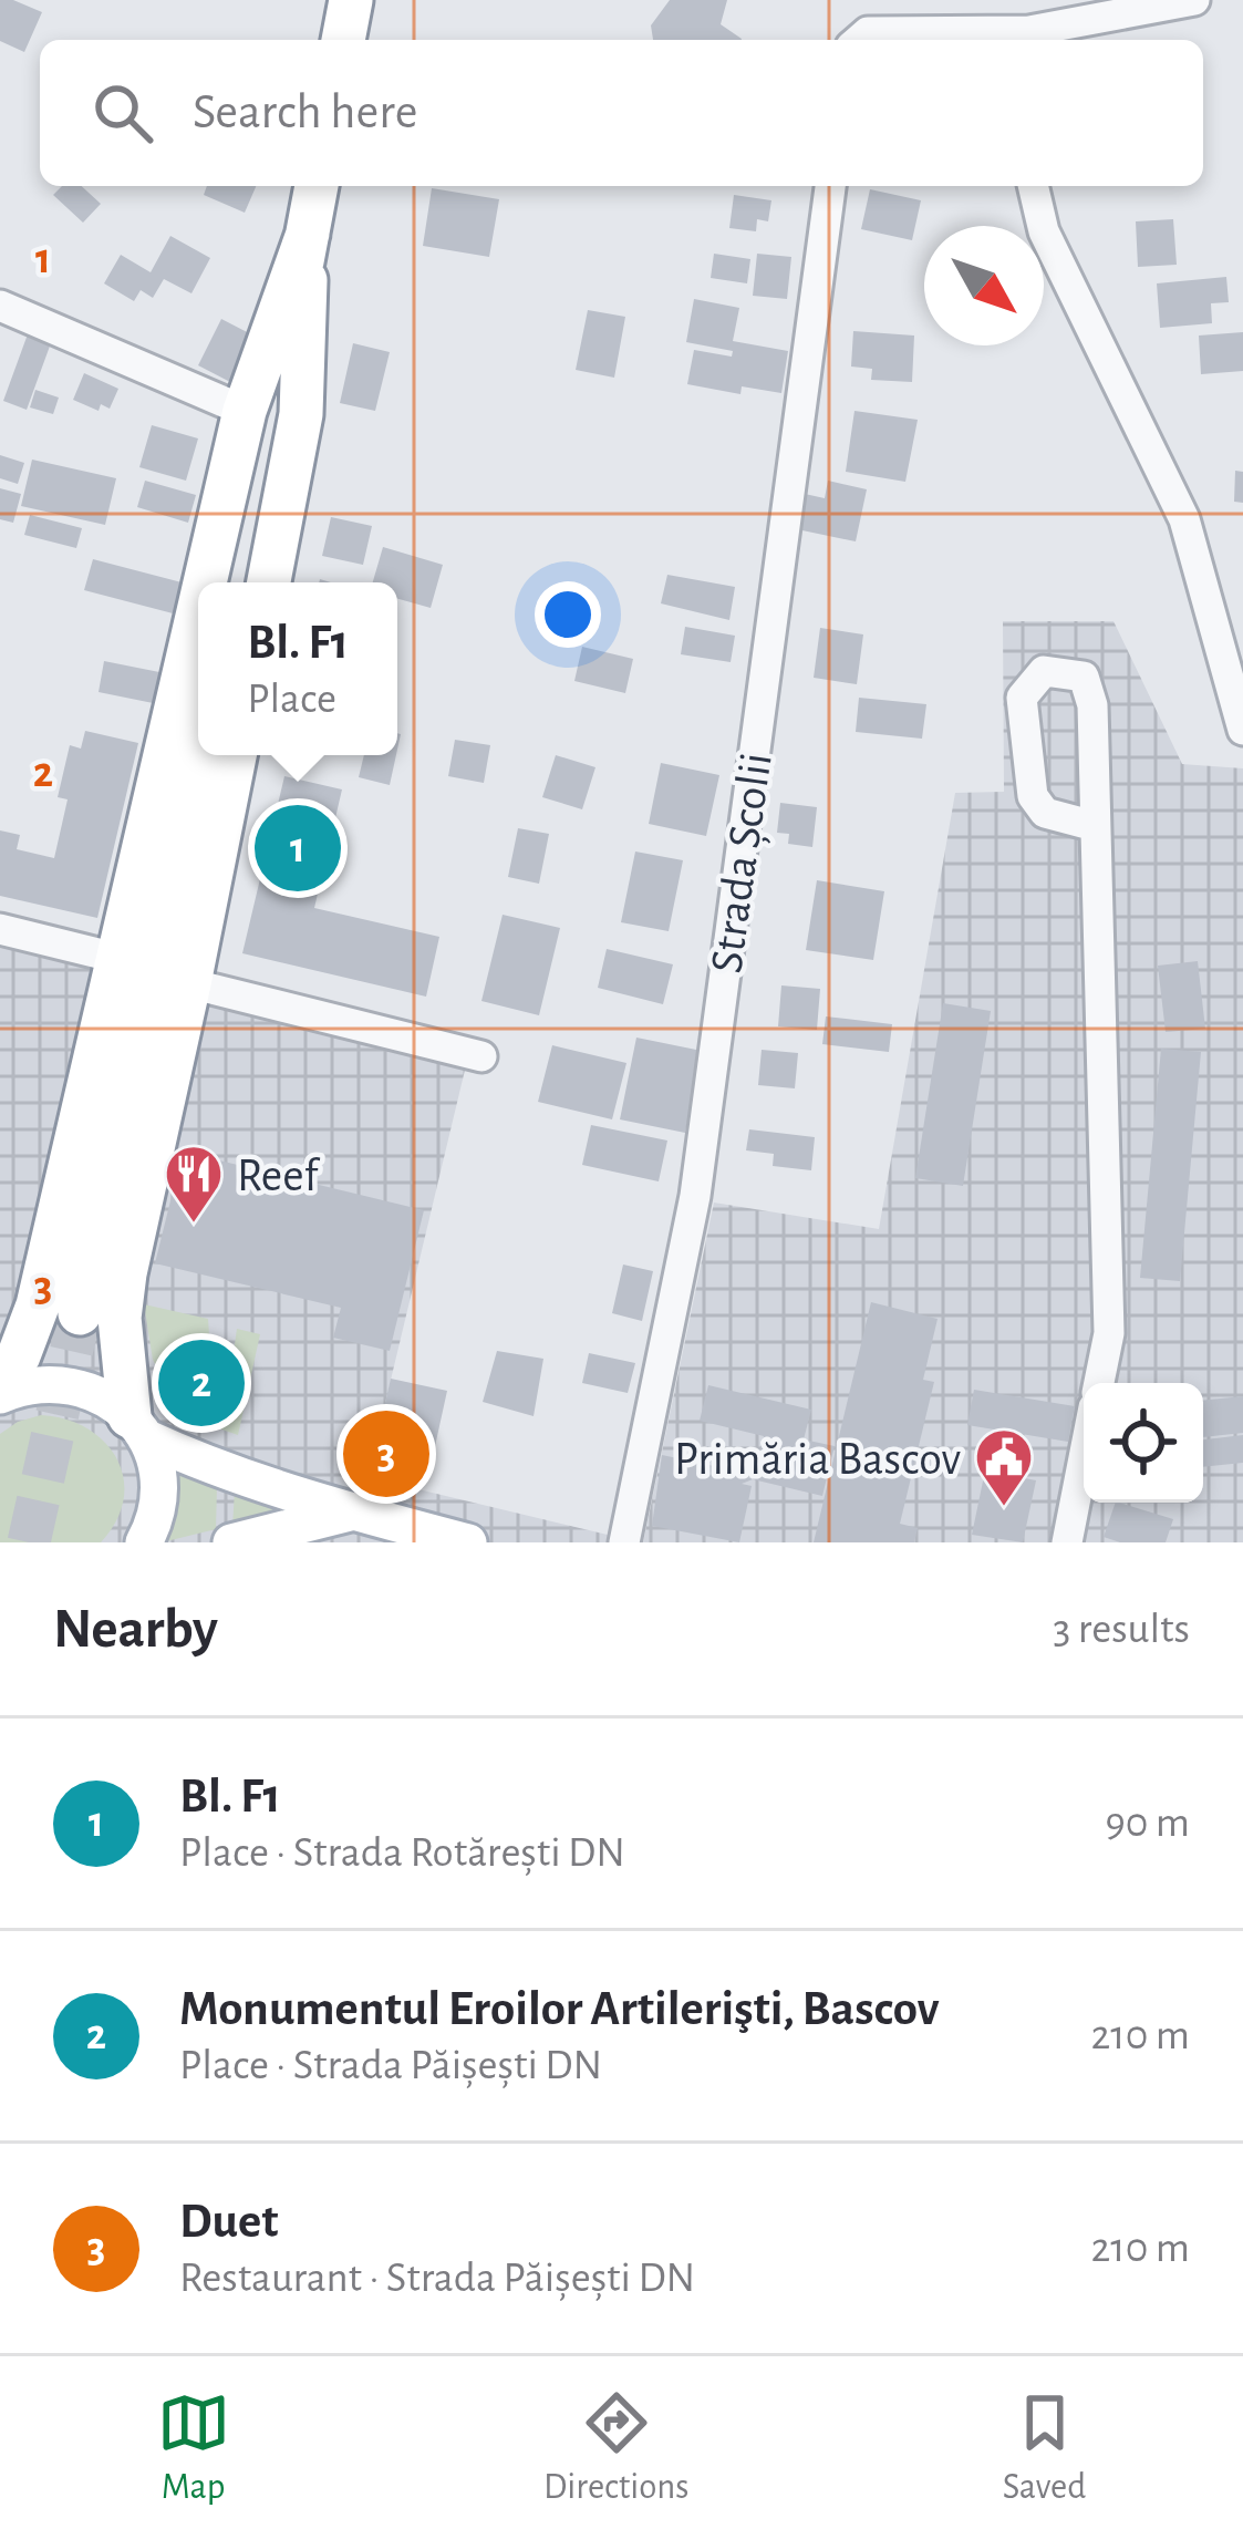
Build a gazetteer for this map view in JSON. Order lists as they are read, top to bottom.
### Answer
{
  "streets": {
    "street": ["Strada Școlii"]
  },
  "places": {
    "restaurant": ["Reef"],
    "public building": ["Primăria Bascov"]
  },
  "north": "bottom right",
  "page": {
    "search": "Search here",
    "popup": ["Bl. F1", "Place"],
    "pins": ["1", "2", "3"],
    "heading": ["Nearby", "3 results"],
    "list": [
      {
        "mark": "1",
        "name": "Bl. F1",
        "note": "Place · Strada Rotărești DN",
        "value": "90 m"
      },
      {
        "mark": "2",
        "name": "Monumentul Eroilor Artilerişti, Bascov",
        "note": "Place · Strada Păișești DN",
        "value": "210 m"
      },
      {
        "mark": "3",
        "name": "Duet",
        "note": "Restaurant · Strada Păișești DN",
        "value": "210 m"
      }
    ],
    "nav": ["Map", "Directions", "Saved"]
  },
  "grid": {
    "rows": ["1", "2", "3"]
  }
}
